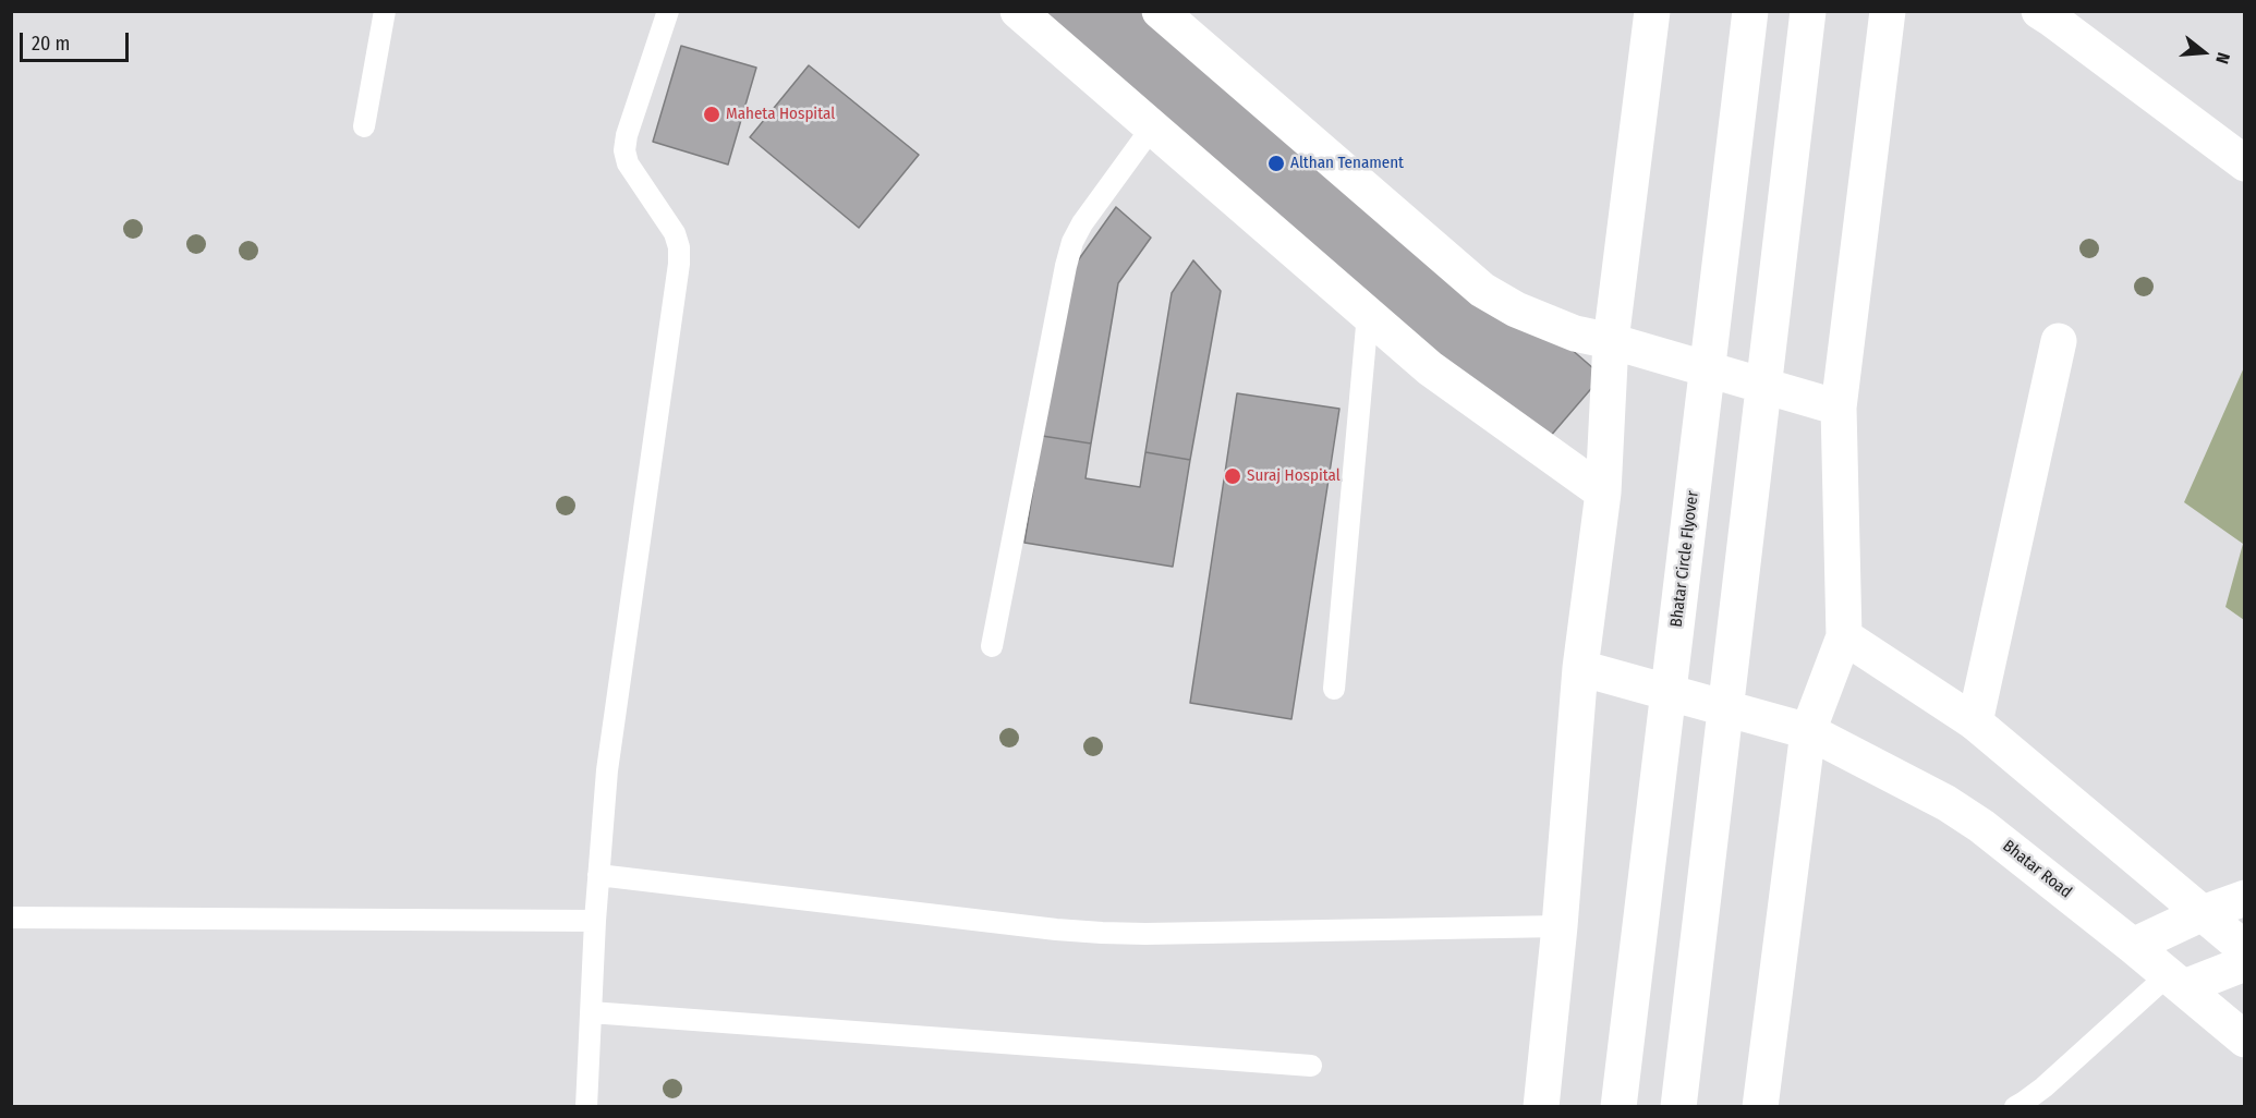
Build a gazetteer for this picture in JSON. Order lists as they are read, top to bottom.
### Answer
{
  "streets": {
    "main road": ["Bhatar Circle Flyover", "Bhatar Road"]
  },
  "places": ["Maheta Hospital", "Althan Tenament", "Suraj Hospital"],
  "scale_bar": "20 m",
  "north": "right"
}
